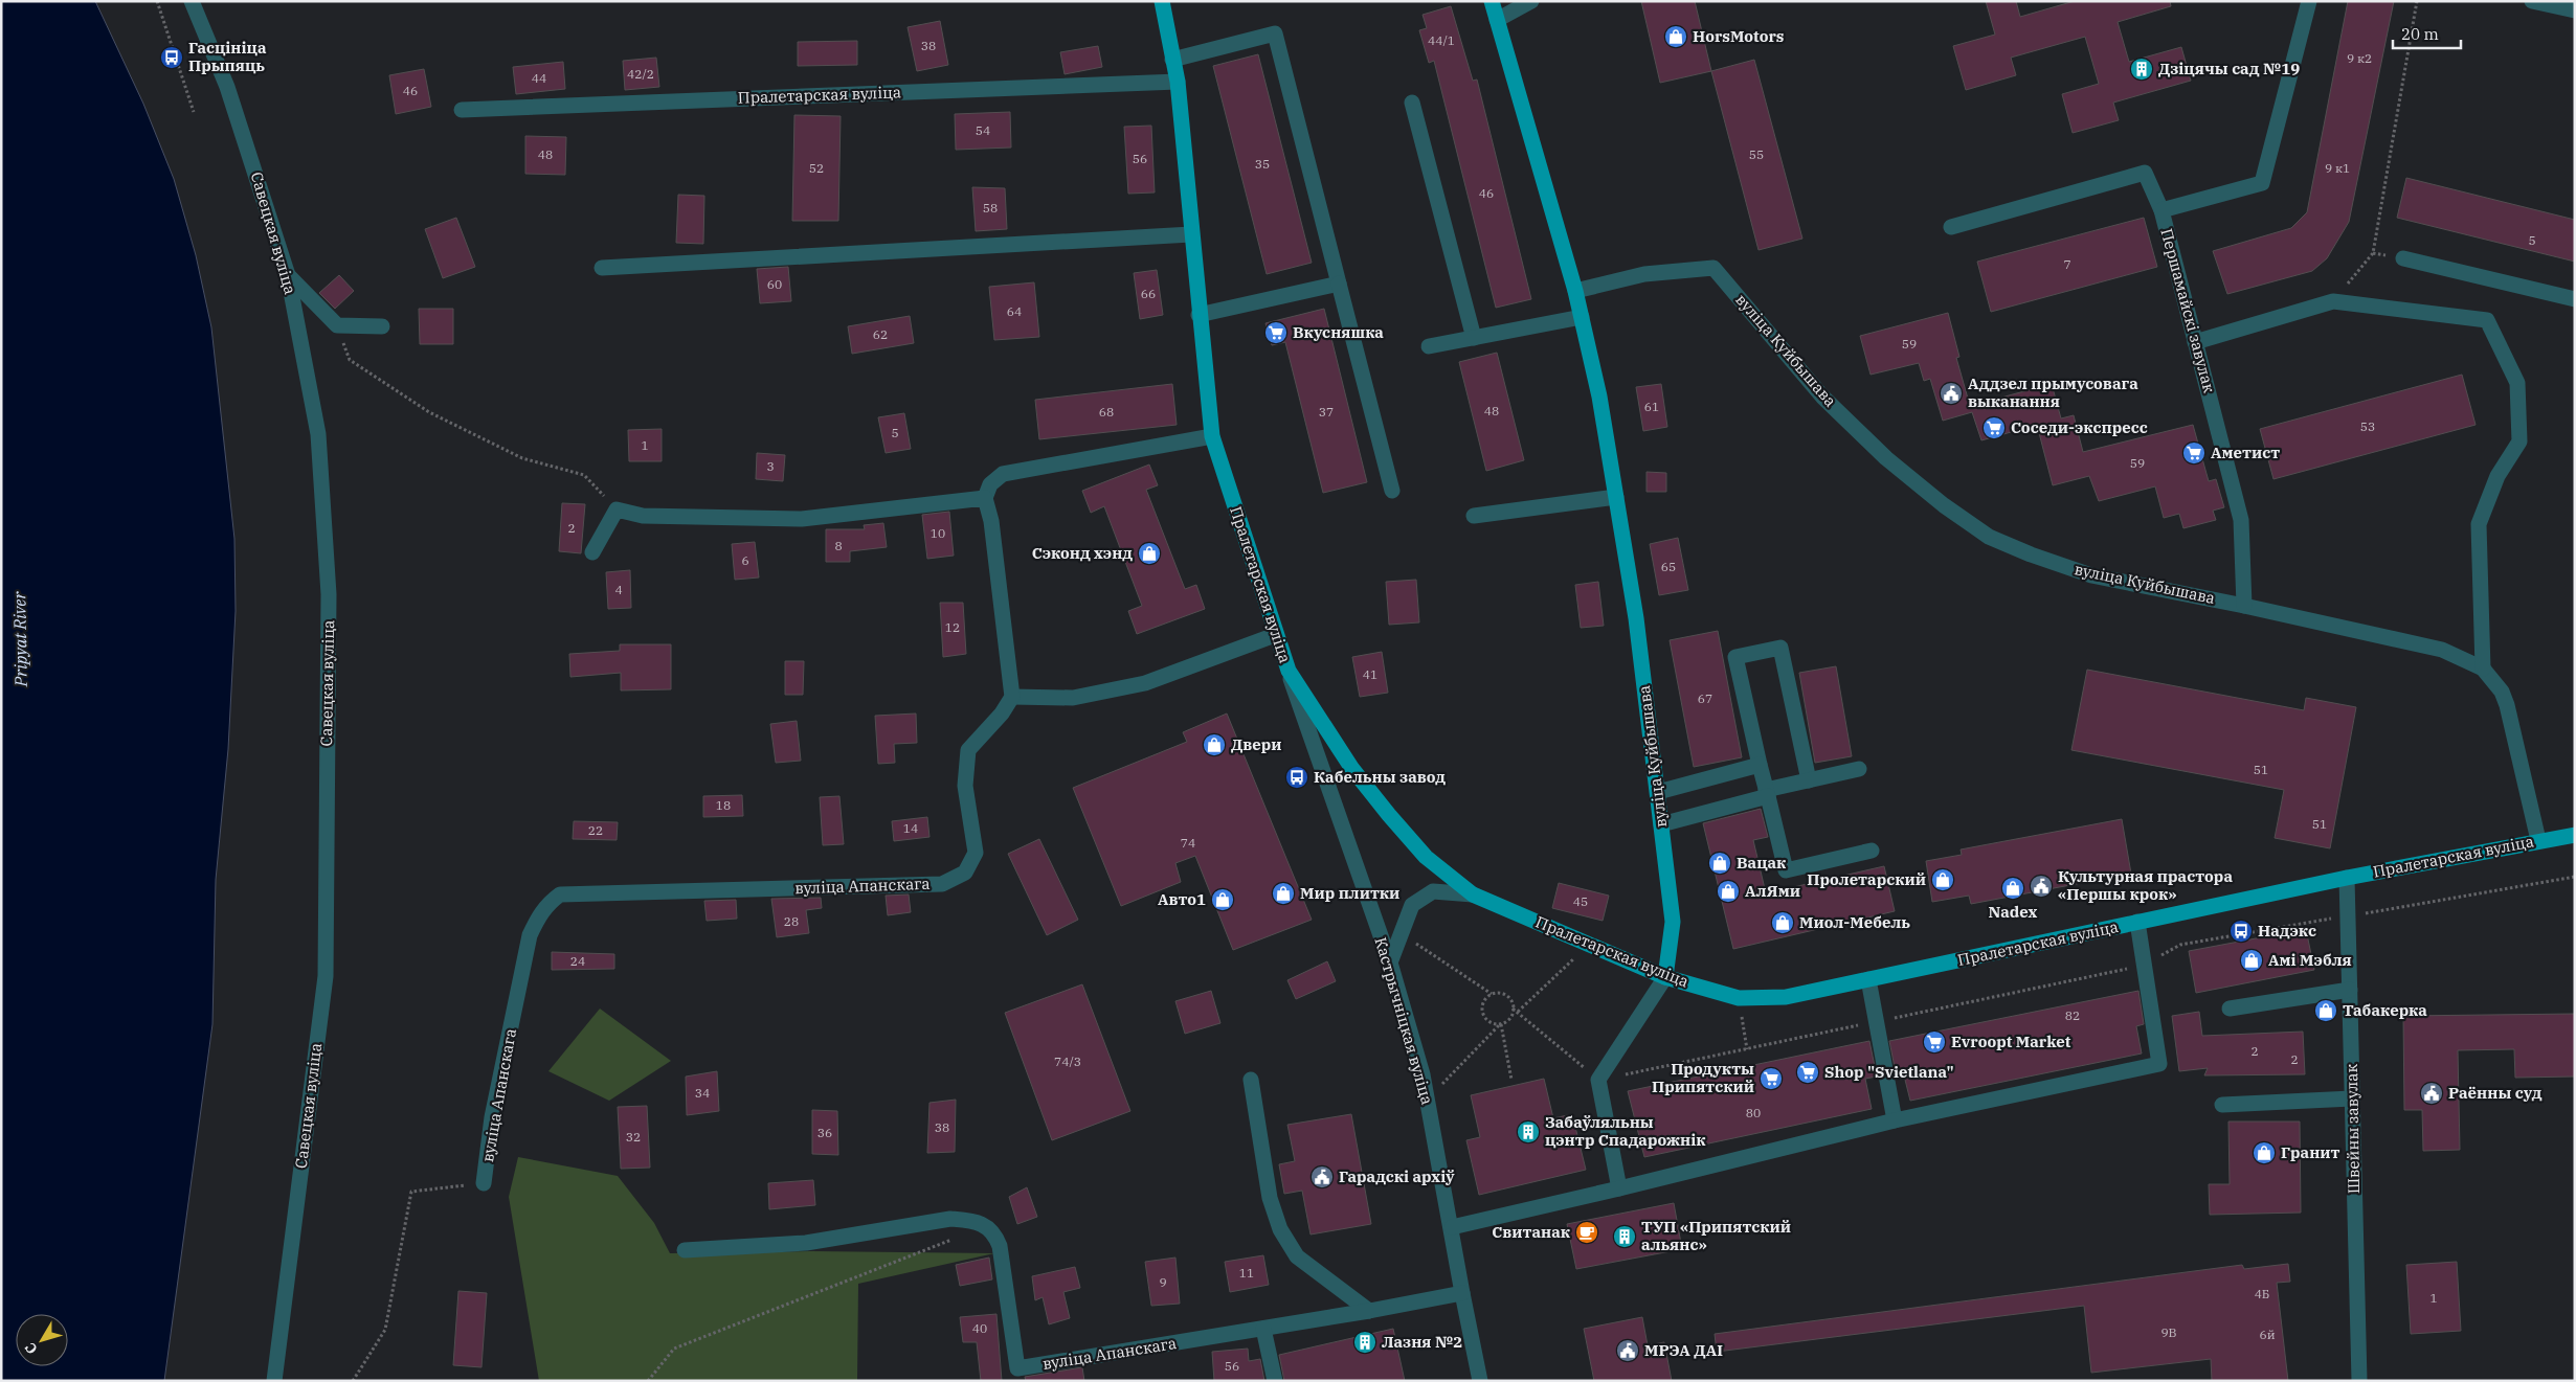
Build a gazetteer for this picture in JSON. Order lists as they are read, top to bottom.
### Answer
{
  "streets": {
    "main road": ["Пралетарская вуліца", "вуліца Куйбышава"],
    "street": [
      "Савецкая вуліца",
      "Першамайскі завулак",
      "вуліца Апанскага",
      "Кастрычніцкая вуліца",
      "Швейны завулак"
    ]
  },
  "crossings": [
    ["Пралетарская вуліца", "вуліца Куйбышава"],
    ["Пралетарская вуліца", "Кастрычніцкая вуліца"],
    ["Пралетарская вуліца", "Швейны завулак"],
    ["Першамайскі завулак", "вуліца Куйбышава"],
    ["вуліца Апанскага", "Кастрычніцкая вуліца"]
  ],
  "water": ["Pripyat River"],
  "places": {
    "shop": [
      "HorsMotors",
      "Сэконд хэнд",
      "Двери",
      "Вацак",
      "Пролетарский",
      "Nadex",
      "АлЯми",
      "Мир плитки",
      "Авто1",
      "Миол-Мебель",
      "Амі Мэбля",
      "Табакерка",
      "Гранит"
    ],
    "bus stop": ["Гасцініца Прыпяць", "Кабельны завод", "Надэкс"],
    "building": [
      "Дзіцячы сад №19",
      "Забаўляльны цэнтр Спадарожнік",
      "ТУП «Припятский альянс»",
      "Лазня №2"
    ],
    "supermarket": [
      "Вкусняшка",
      "Соседи-экспресс",
      "Аметист",
      "Evroopt Market",
      "Shop \"Svietlana\"",
      "Продукты Припятский"
    ],
    "public building": [
      "Аддзел прымусовага выканання",
      "Культурная прастора «Першы крок»",
      "Раённы суд",
      "Гарадскі архіў",
      "МРЭА ДАІ"
    ],
    "cafe": ["Свитанак"]
  },
  "house_numbers": [
    "44/1",
    "38",
    "9 к2",
    "42/2",
    "44",
    "46",
    "54",
    "48",
    "55",
    "56",
    "35",
    "52",
    "9 к1",
    "46",
    "58",
    "5",
    "7",
    "60",
    "66",
    "64",
    "62",
    "59",
    "61",
    "48",
    "68",
    "37",
    "53",
    "5",
    "1",
    "59",
    "3",
    "2",
    "10",
    "8",
    "6",
    "65",
    "4",
    "12",
    "41",
    "67",
    "51",
    "18",
    "51",
    "14",
    "22",
    "74",
    "45",
    "28",
    "24",
    "82",
    "2",
    "2",
    "74/3",
    "34",
    "80",
    "38",
    "36",
    "32",
    "11",
    "9",
    "4Б",
    "1",
    "40",
    "9В",
    "6й",
    "56"
  ],
  "scale_bar": "20 m",
  "north": "bottom left"
}
